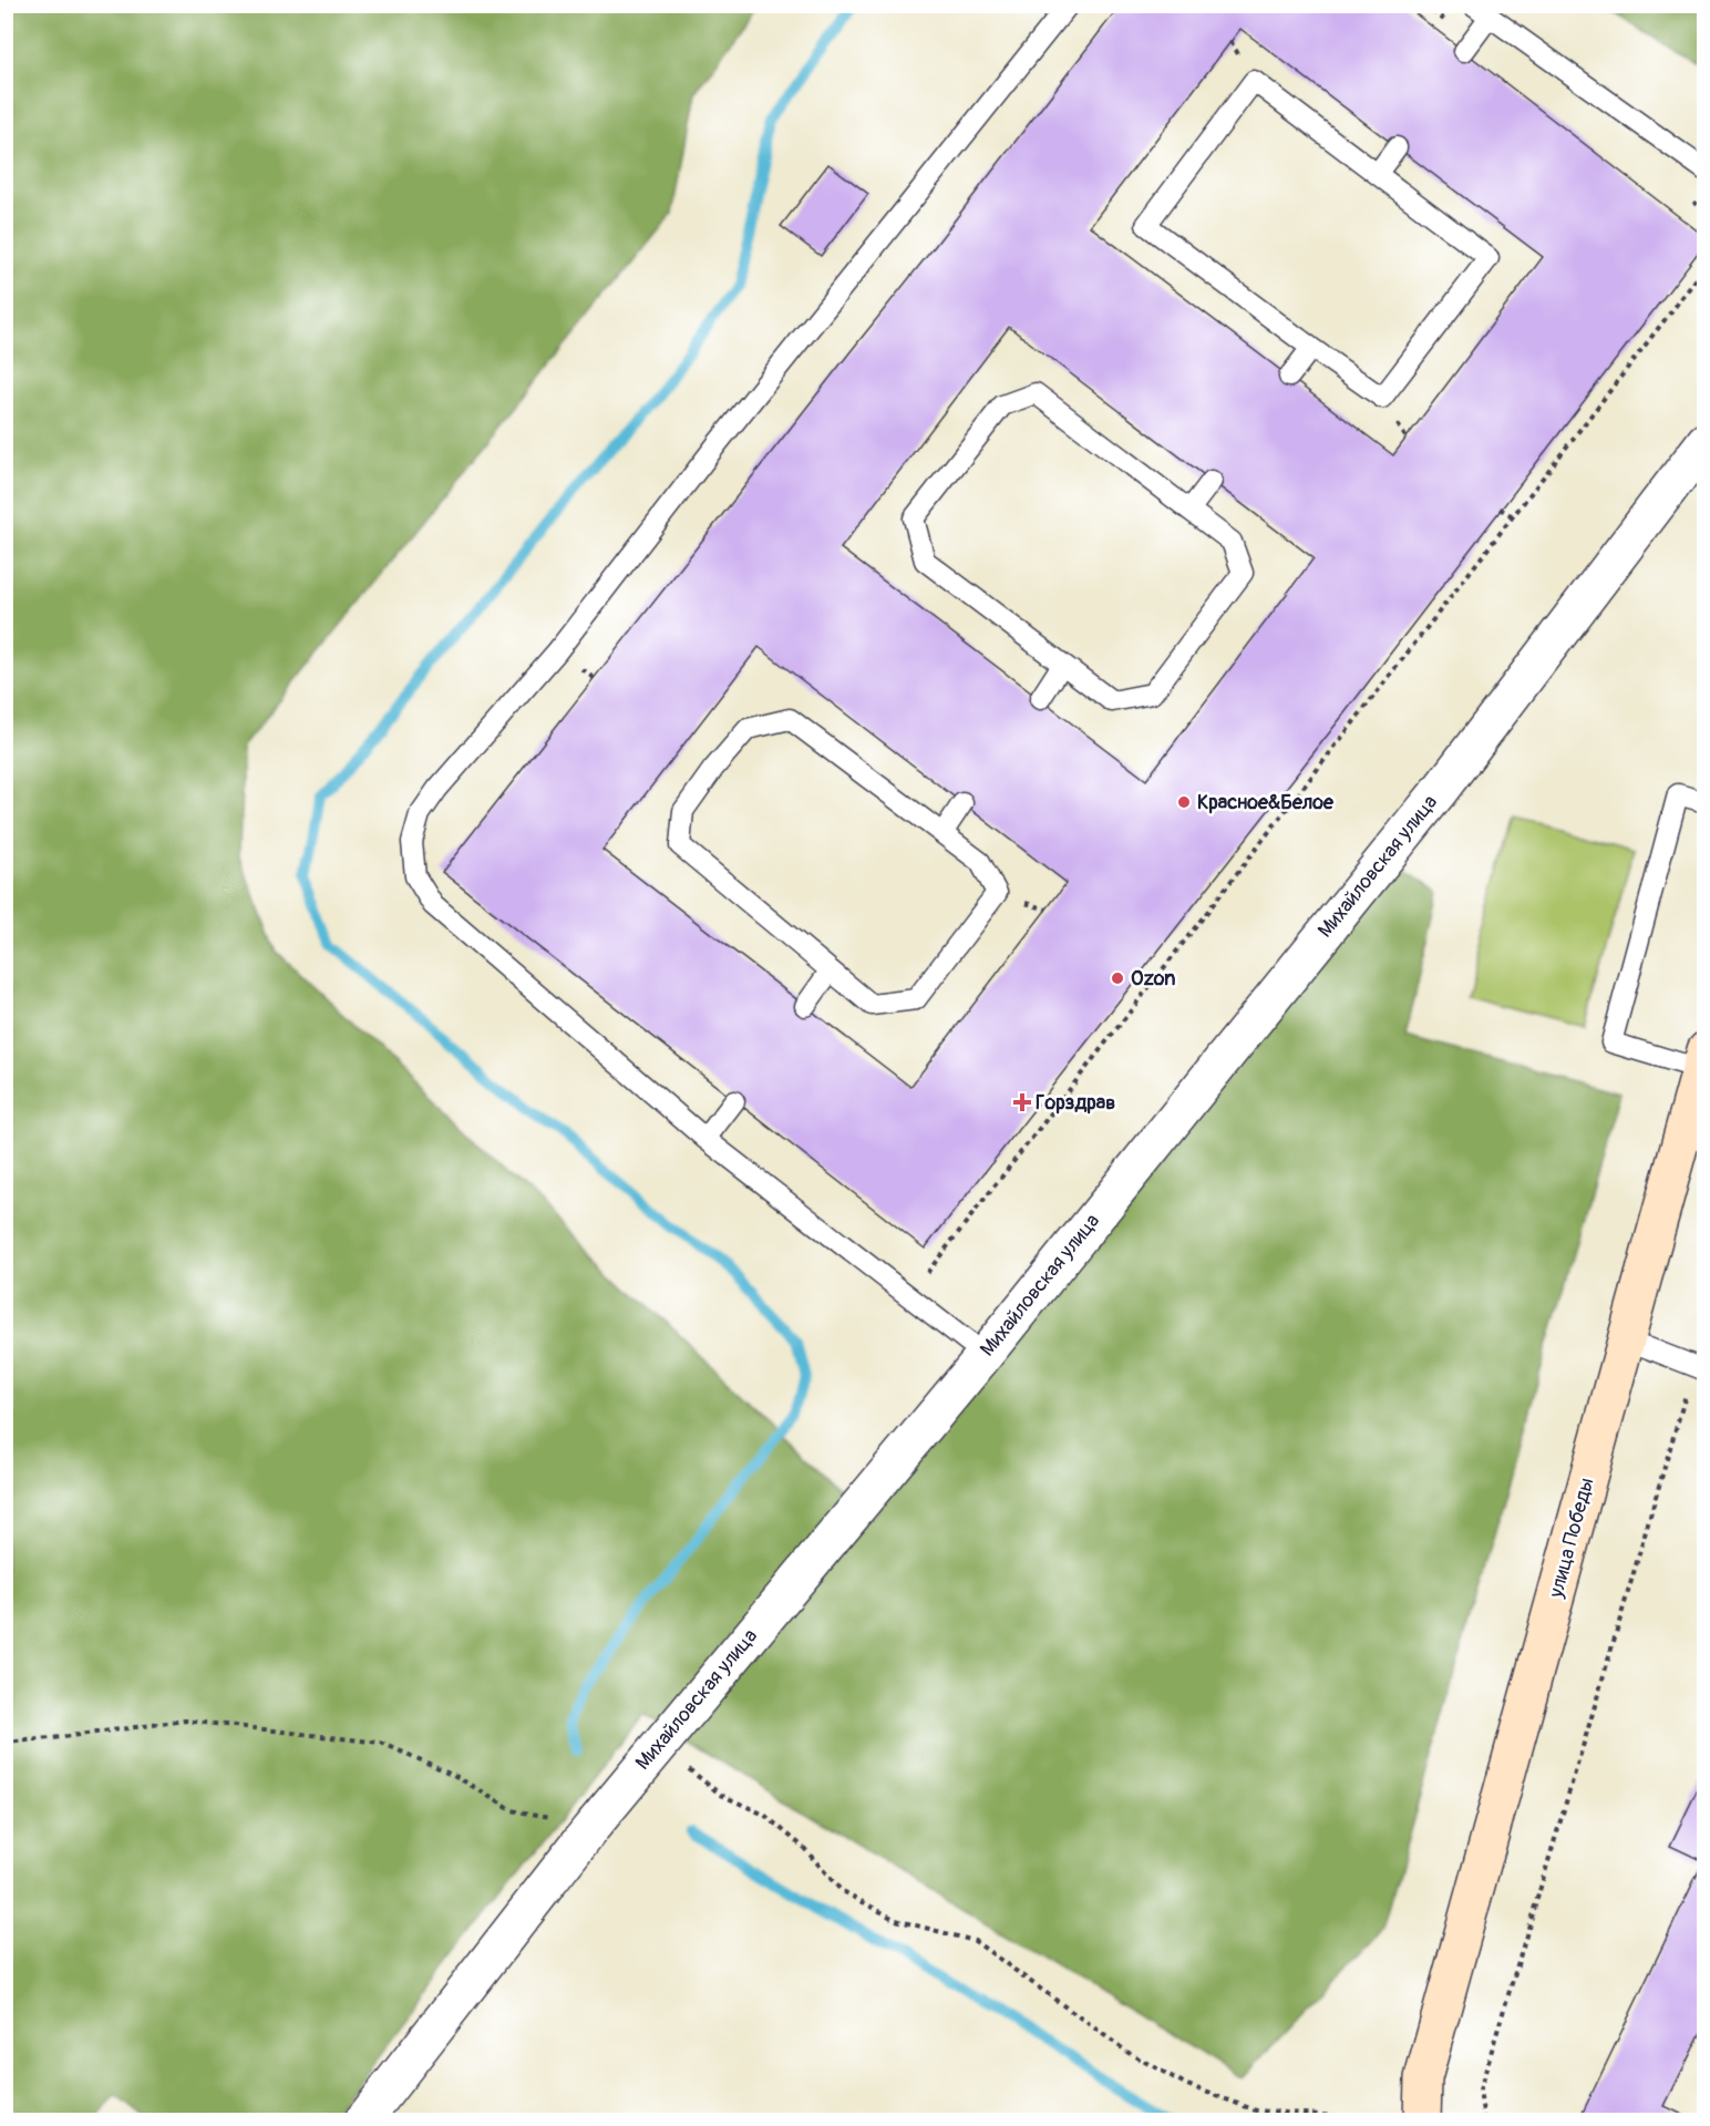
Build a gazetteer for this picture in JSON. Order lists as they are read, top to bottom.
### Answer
{
  "streets": {
    "main road": ["улица Победы"],
    "street": ["Михайловская улица"]
  },
  "places": {
    "other": ["Красное&Белое", "Ozon"],
    "health": ["Горздрав"]
  }
}
